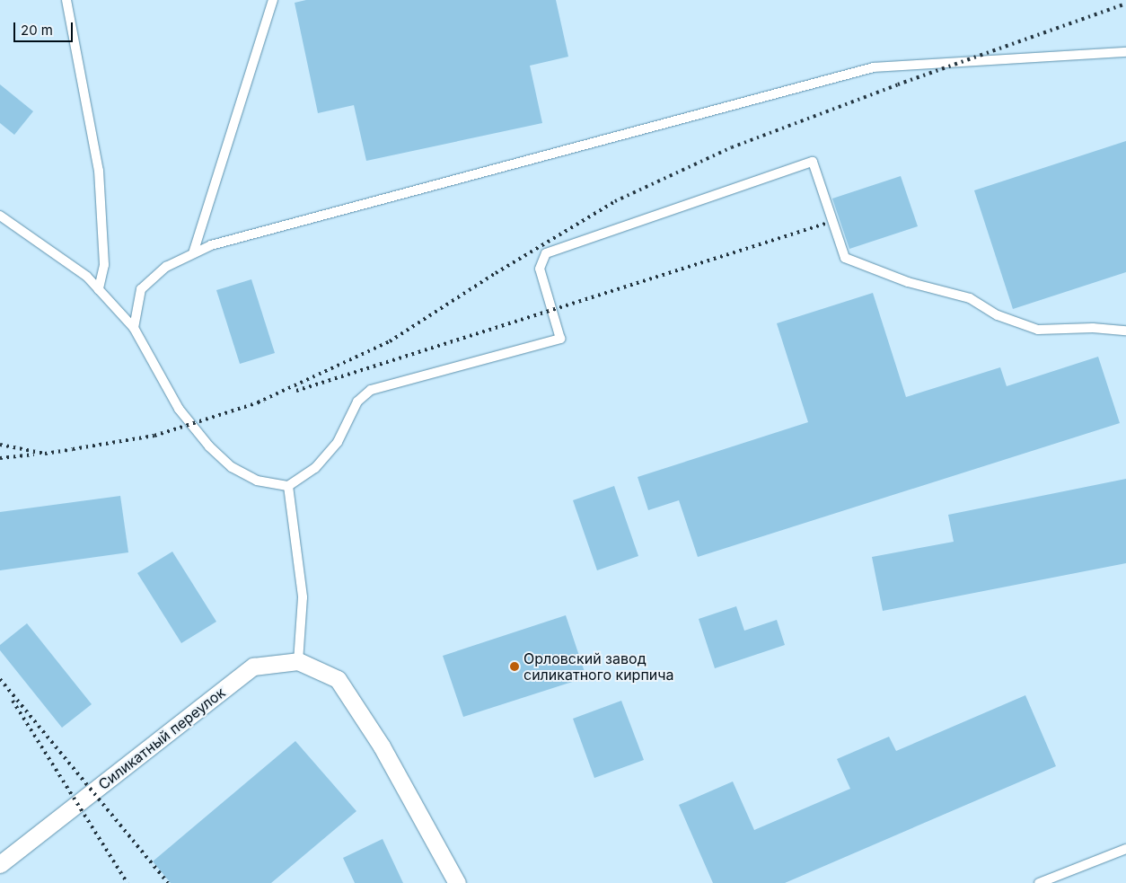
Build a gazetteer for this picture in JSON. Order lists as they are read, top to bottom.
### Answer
{
  "streets": {
    "street": ["Силикатный переулок"]
  },
  "places": ["Орловский завод силикатного кирпича"],
  "scale_bar": "20 m"
}
